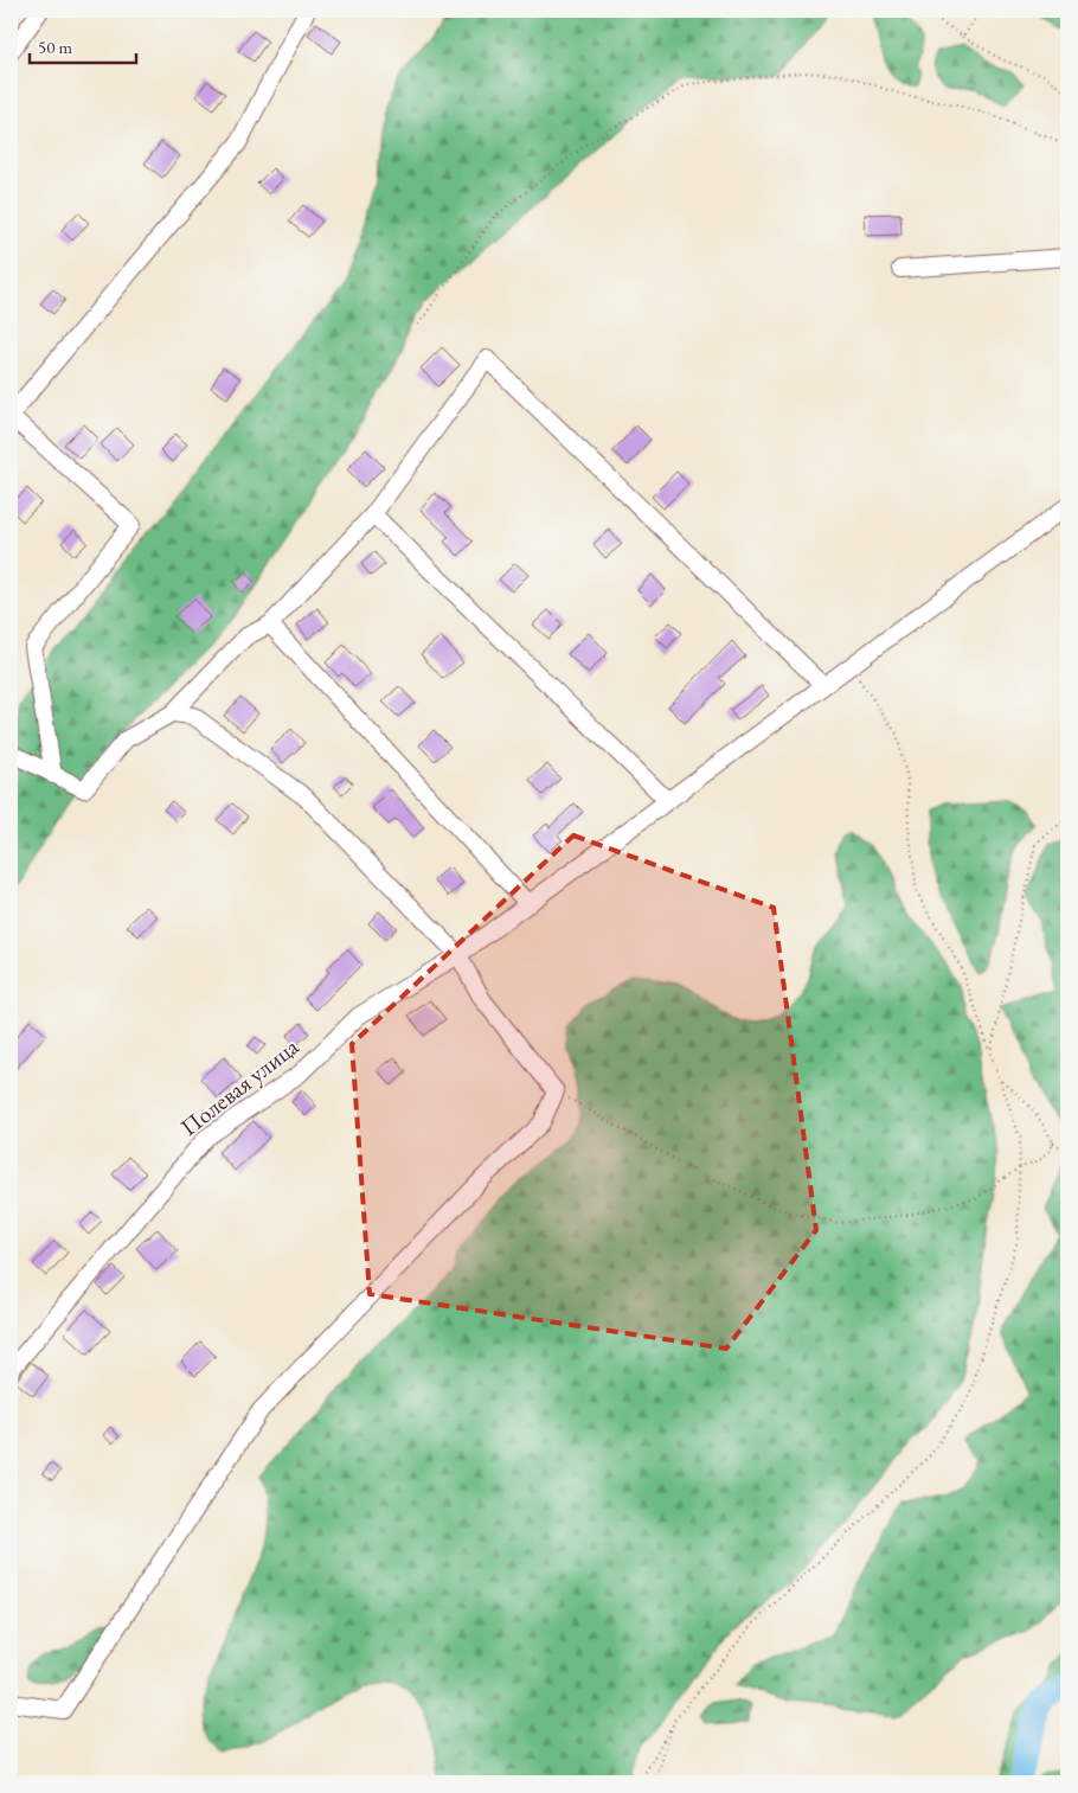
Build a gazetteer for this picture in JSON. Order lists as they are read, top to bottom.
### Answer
{
  "streets": {
    "street": ["Полевая улица"]
  },
  "scale_bar": "50 m"
}
